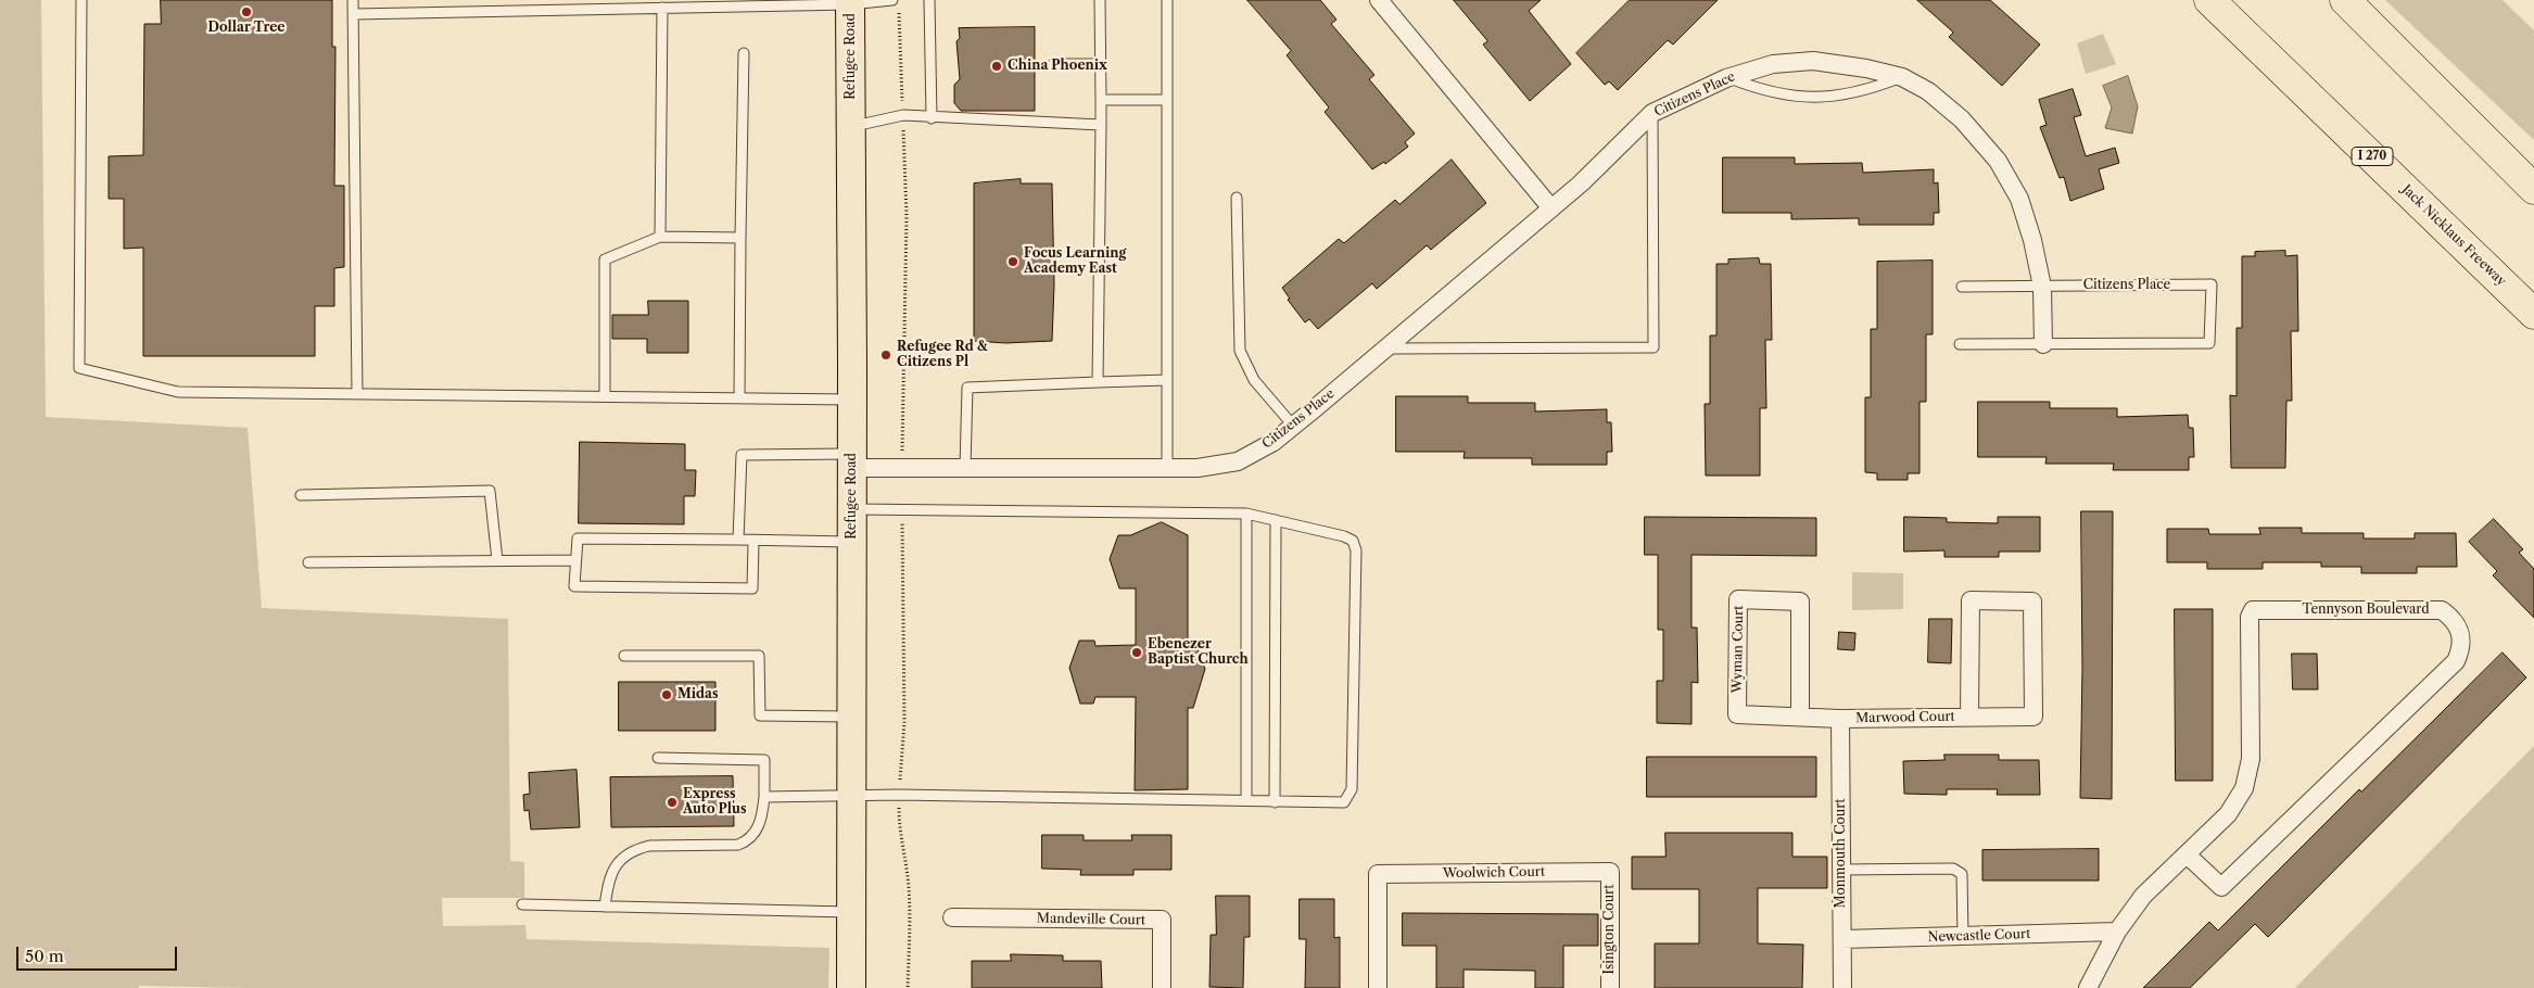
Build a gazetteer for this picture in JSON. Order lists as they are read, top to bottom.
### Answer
{
  "streets": {
    "highway": ["I 270", "Jack Nicklaus Freeway"],
    "main road": ["Refugee Road"],
    "street": [
      "Citizens Place",
      "Tennyson Boulevard",
      "Wyman Court",
      "Marwood Court",
      "Monmouth Court",
      "Woolwich Court",
      "Mandeville Court",
      "Isington Court",
      "Newcastle Court"
    ]
  },
  "crossings": [
    ["Refugee Road", "Citizens Place"],
    ["Tennyson Boulevard", "Newcastle Court"],
    ["Wyman Court", "Marwood Court"],
    ["Wyman Court", "Monmouth Court"],
    ["Marwood Court", "Monmouth Court"],
    ["Monmouth Court", "Newcastle Court"],
    ["Woolwich Court", "Isington Court"]
  ],
  "places": [
    "Dollar Tree",
    "China Phoenix",
    "Focus Learning Academy East",
    "Refugee Rd & Citizens Pl",
    "Ebenezer Baptist Church",
    "Midas",
    "Express Auto Plus"
  ],
  "scale_bar": "50 m"
}
